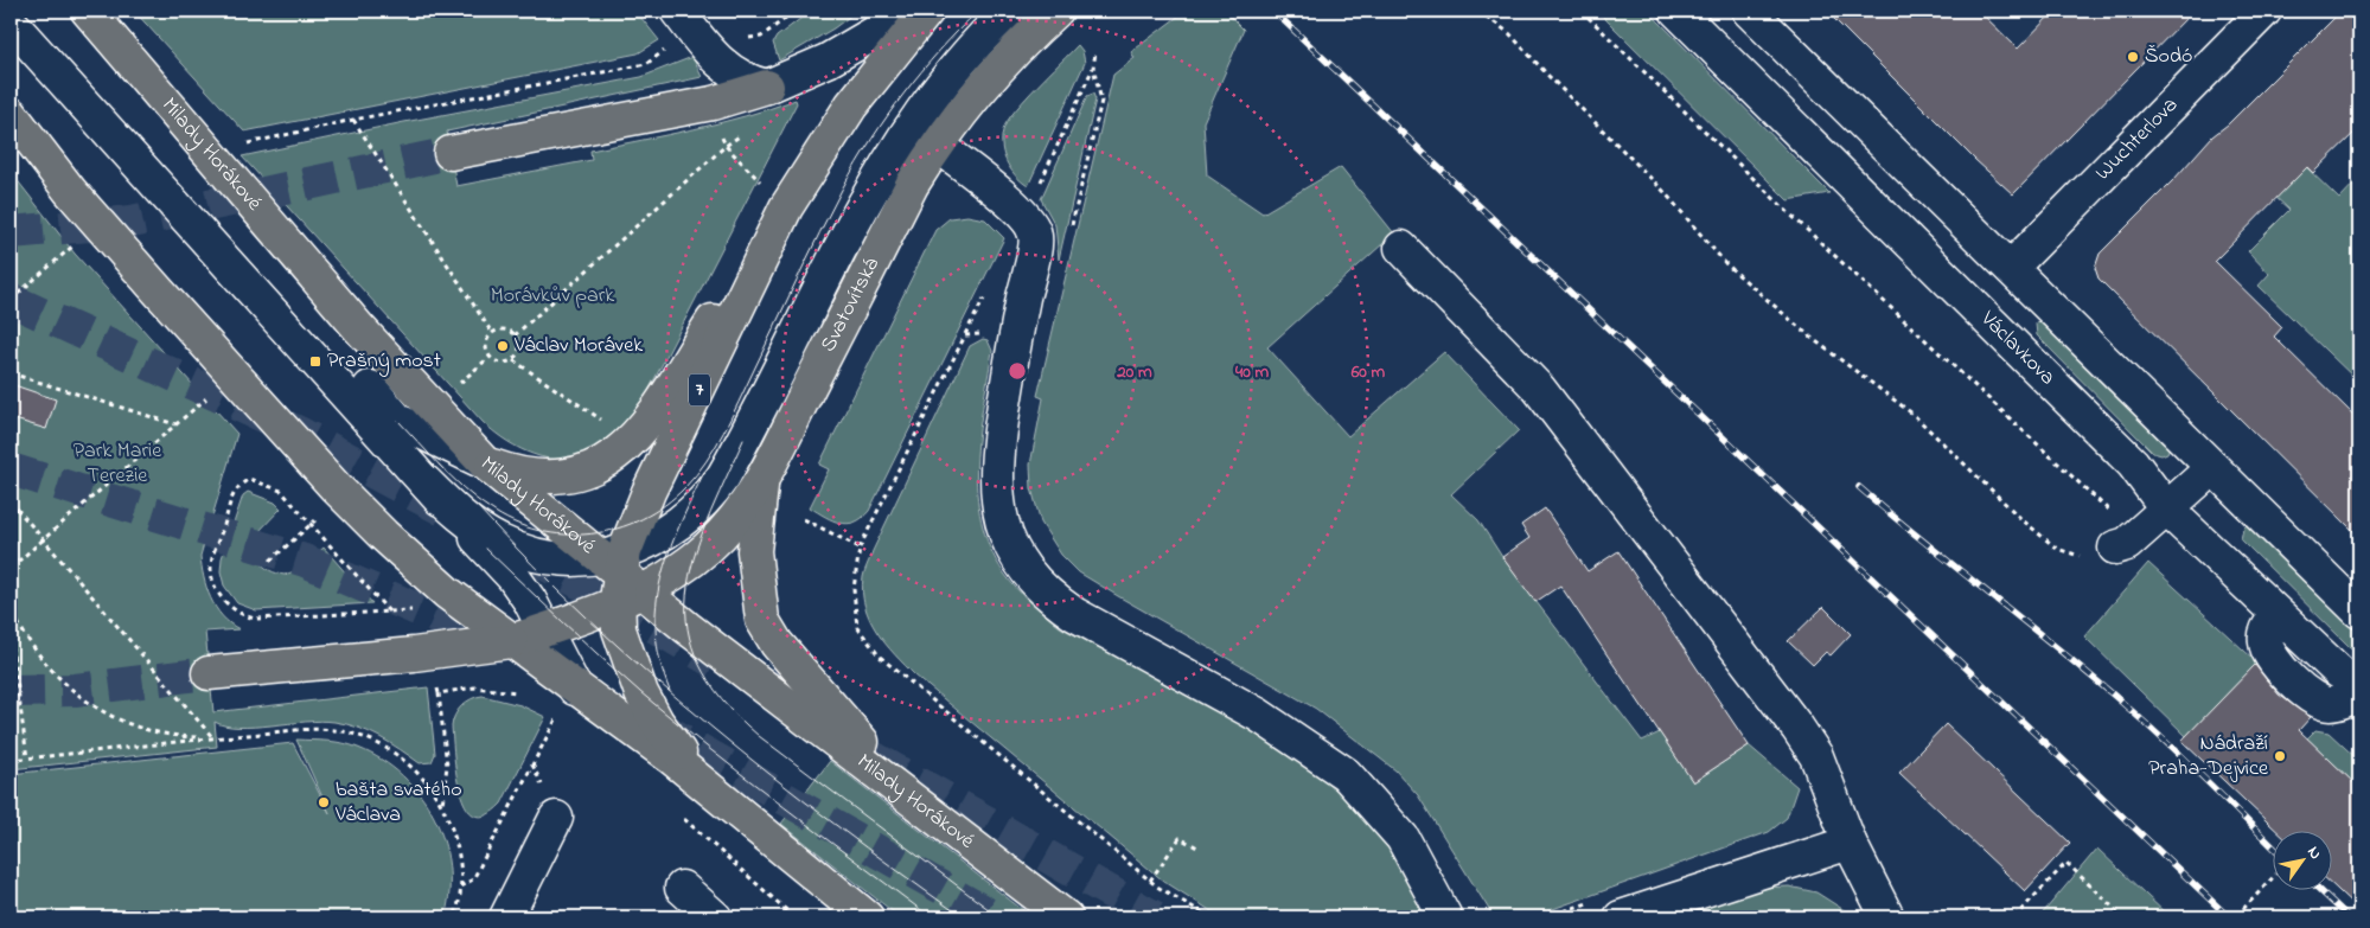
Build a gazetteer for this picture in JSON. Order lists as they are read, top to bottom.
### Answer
{
  "streets": {
    "main road": ["Milady Horákové", "Svatovítská", "7"],
    "street": ["Wuchterlova", "Václavkova"]
  },
  "crossings": [
    ["Milady Horákové", "Svatovítská"],
    ["Milady Horákové", "7"],
    ["Svatovítská", "7"]
  ],
  "parks": ["Morávkův park", "Park Marie Terezie"],
  "places": {
    "other": [
      "Šodó",
      "Václav Morávek",
      "Nádraží Praha-Dejvice",
      "bašta svatého Václava"
    ],
    "transit": ["Prašný most"]
  },
  "north": "top right",
  "rings": ["20 m", "40 m", "60 m"]
}
